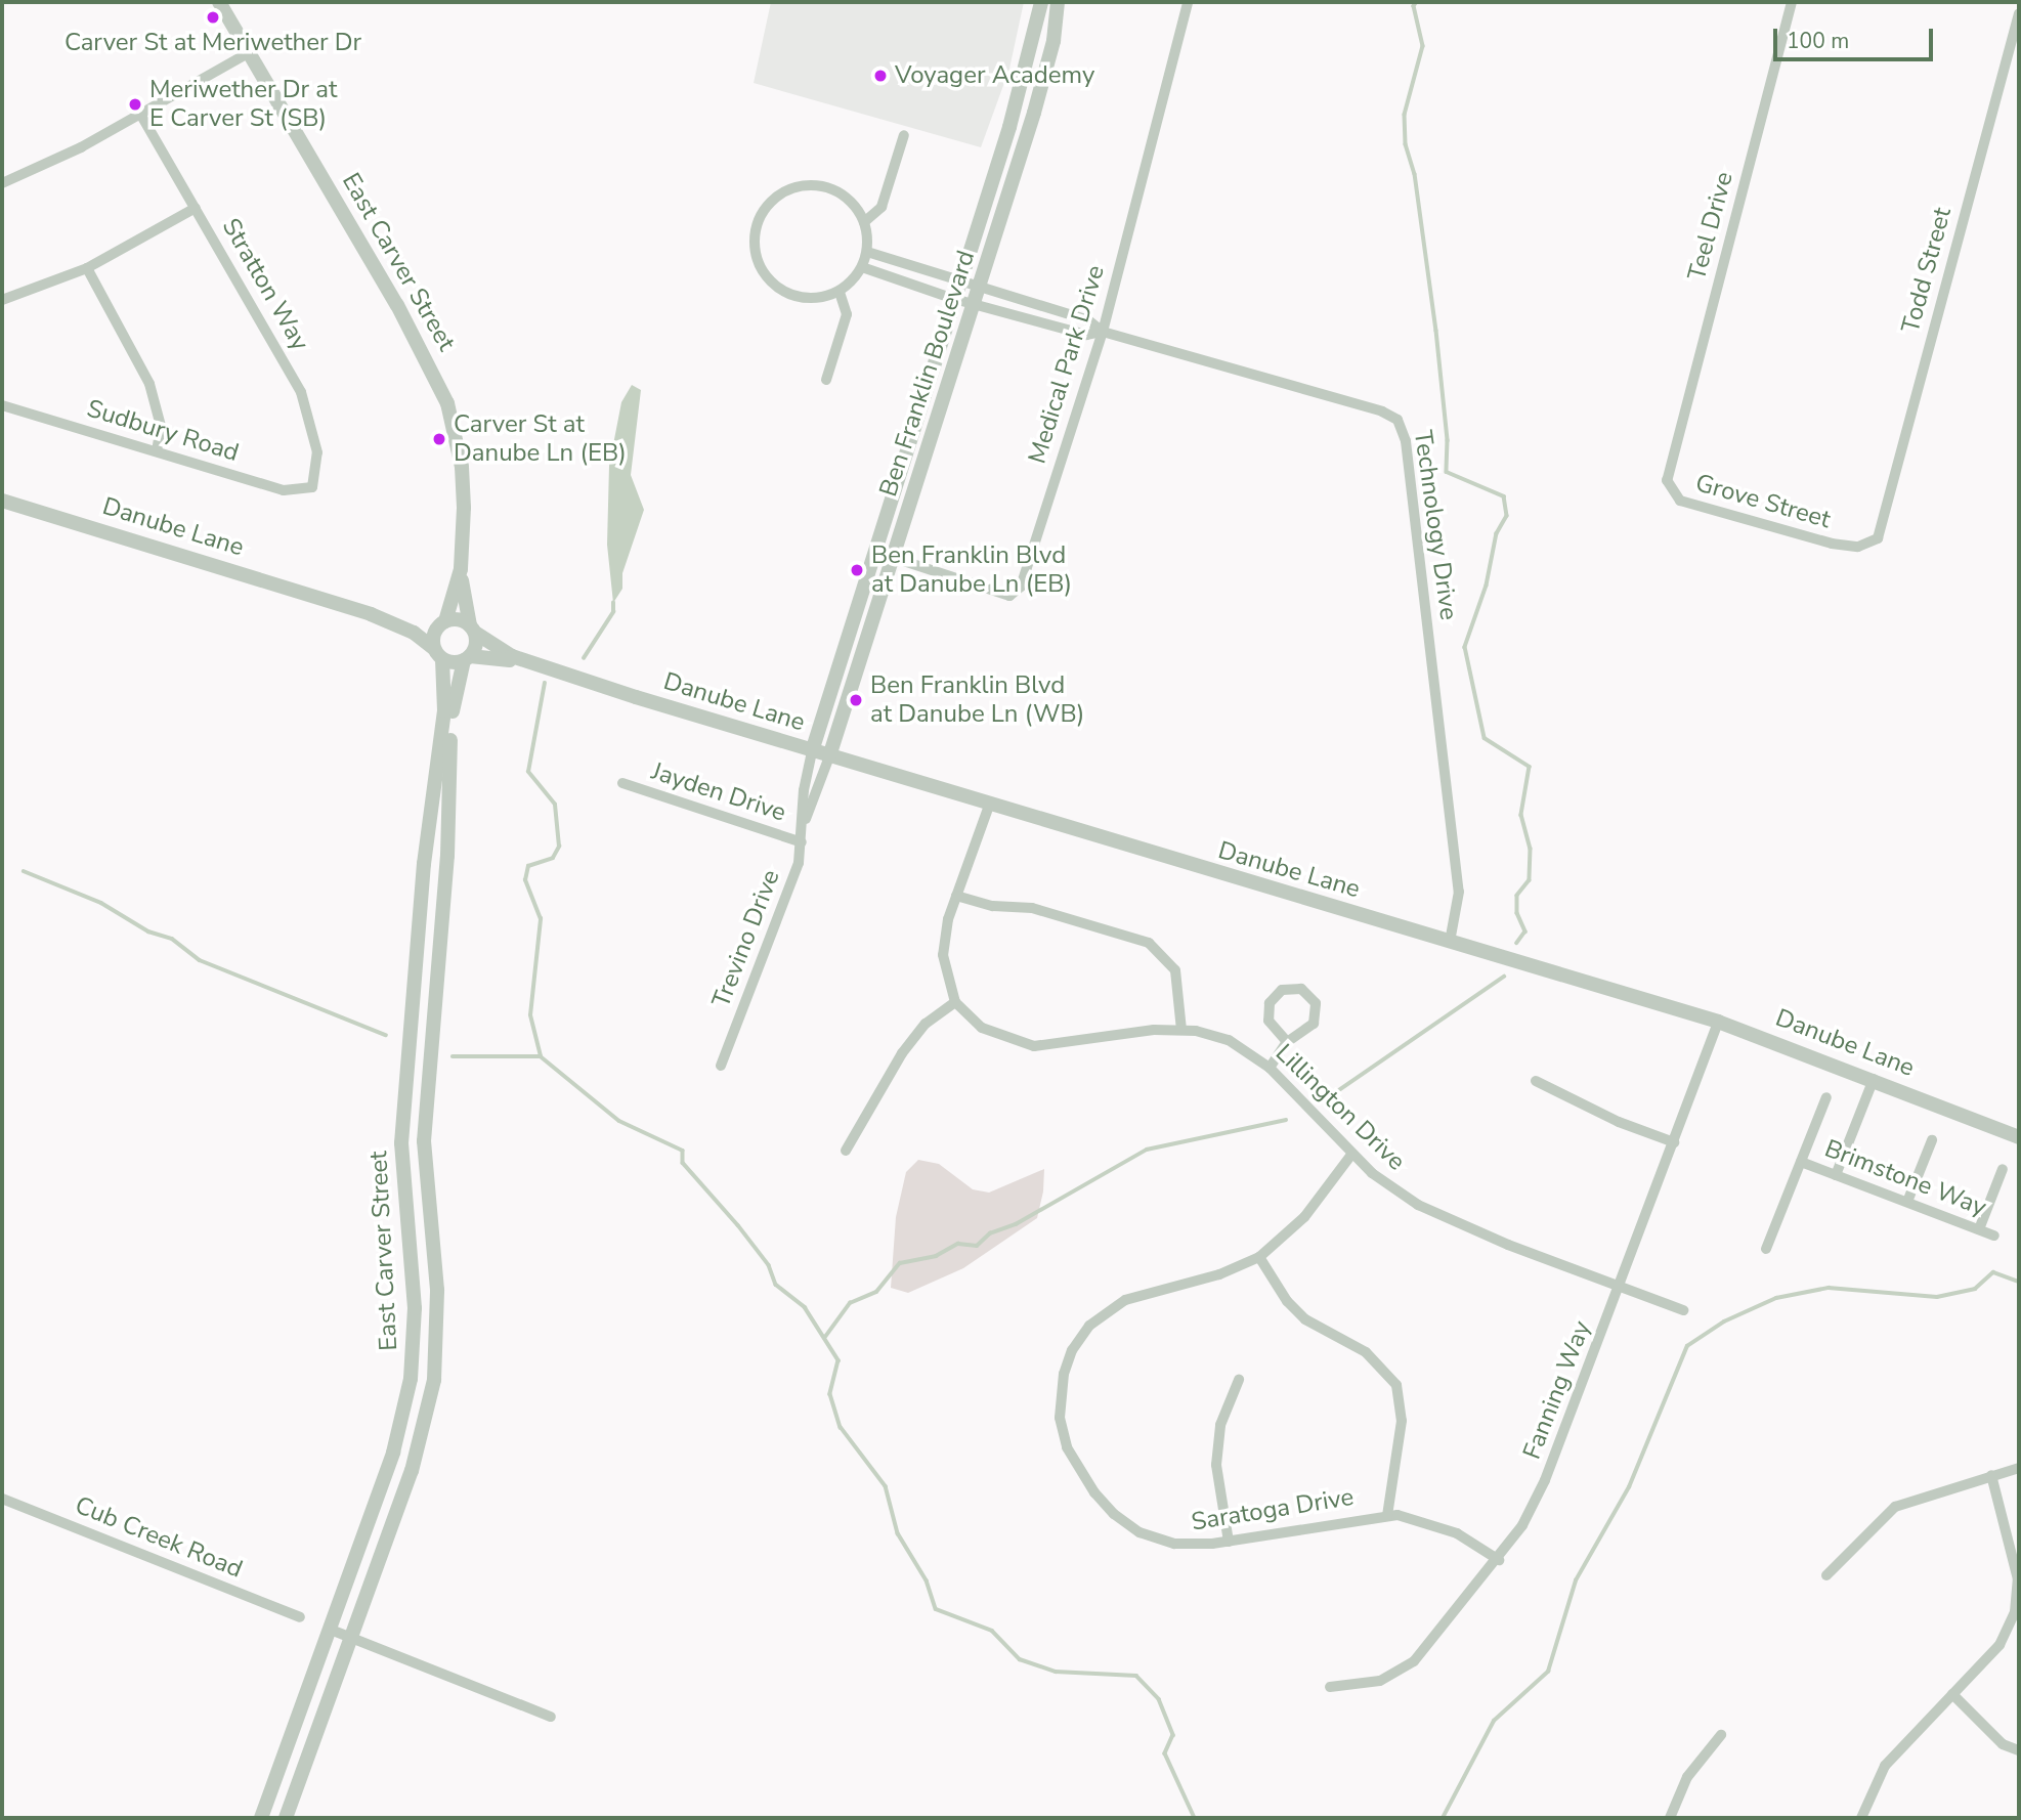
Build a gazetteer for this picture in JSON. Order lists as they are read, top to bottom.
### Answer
{
  "streets": {
    "street": [
      "Teel Drive",
      "East Carver Street",
      "Todd Street",
      "Stratton Way",
      "Medical Park Drive",
      "Ben Franklin Boulevard",
      "Sudbury Road",
      "Grove Street",
      "Technology Drive",
      "Danube Lane",
      "Jayden Drive",
      "Trevino Drive",
      "Lillington Drive",
      "Brimstone Way",
      "Fanning Way",
      "Saratoga Drive",
      "Cub Creek Road"
    ]
  },
  "crossings": [
    ["Teel Drive", "Grove Street"],
    ["East Carver Street", "Danube Lane"],
    ["Todd Street", "Grove Street"],
    ["Stratton Way", "Sudbury Road"],
    ["Medical Park Drive", "Ben Franklin Boulevard"],
    ["Medical Park Drive", "Technology Drive"],
    ["Ben Franklin Boulevard", "Technology Drive"],
    ["Ben Franklin Boulevard", "Danube Lane"],
    ["Ben Franklin Boulevard", "Trevino Drive"],
    ["Technology Drive", "Danube Lane"],
    ["Danube Lane", "Trevino Drive"],
    ["Danube Lane", "Fanning Way"],
    ["Jayden Drive", "Trevino Drive"],
    ["Lillington Drive", "Fanning Way"],
    ["Lillington Drive", "Saratoga Drive"],
    ["Fanning Way", "Saratoga Drive"]
  ],
  "places": [
    "Carver St at Meriwether Dr",
    "Voyager Academy",
    "Meriwether Dr at E Carver St (SB)",
    "Carver St at Danube Ln (EB)",
    "Ben Franklin Blvd at Danube Ln (EB)",
    "Ben Franklin Blvd at Danube Ln (WB)"
  ],
  "scale_bar": "100 m"
}
